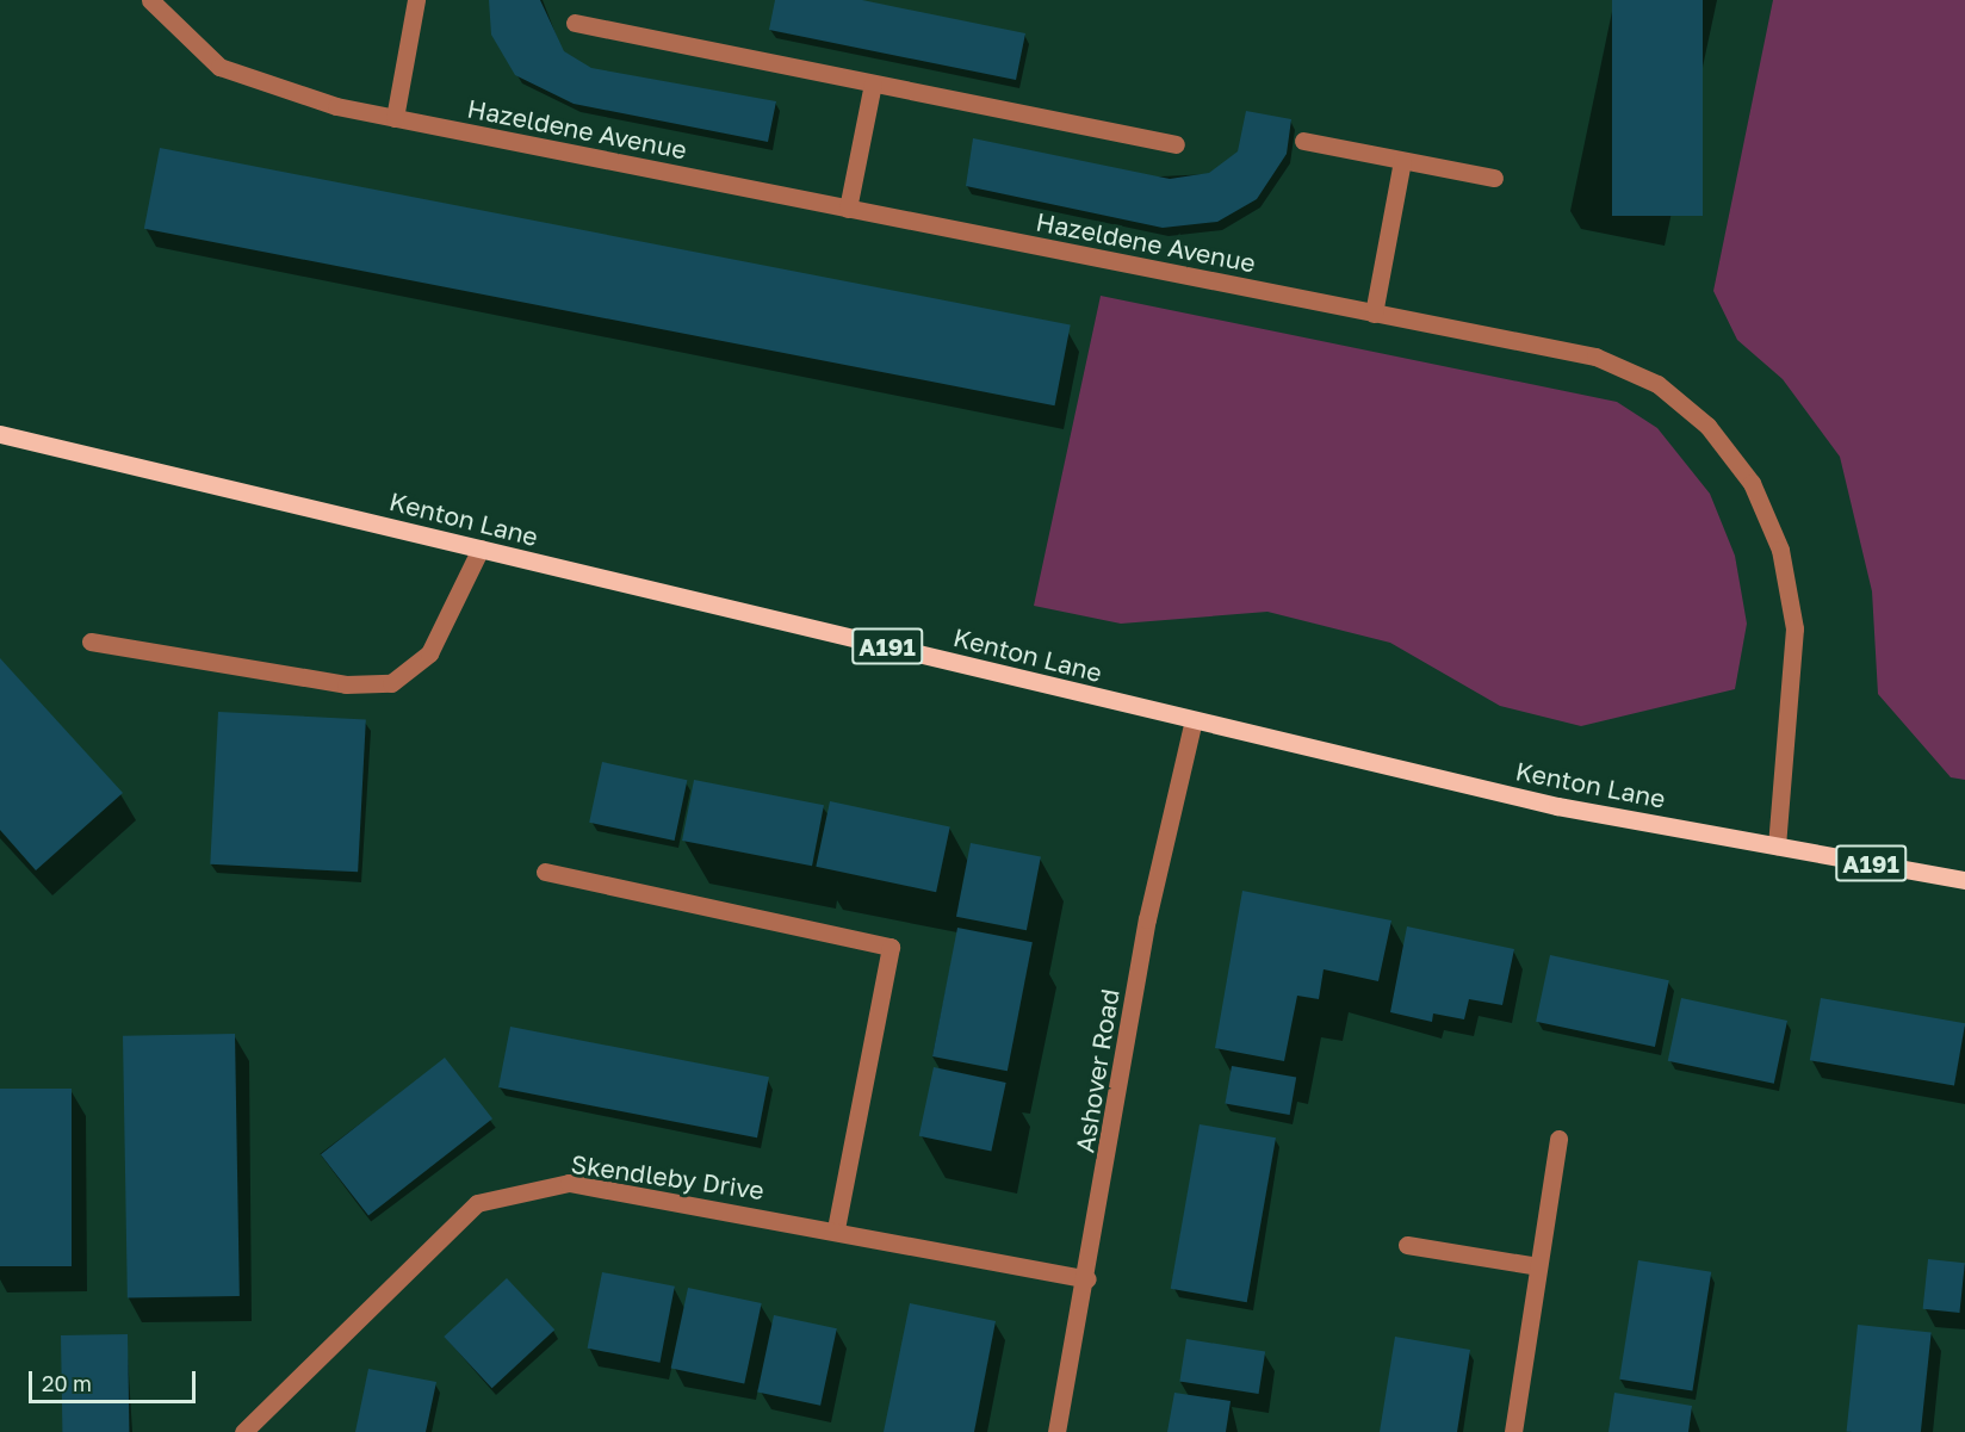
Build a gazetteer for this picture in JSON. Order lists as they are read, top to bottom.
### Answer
{
  "streets": {
    "main road": ["Kenton Lane", "A191"],
    "street": ["Hazeldene Avenue", "Ashover Road", "Skendleby Drive"]
  },
  "crossings": [
    ["Hazeldene Avenue", "Kenton Lane"],
    ["Kenton Lane", "Ashover Road"],
    ["Ashover Road", "Skendleby Drive"]
  ],
  "scale_bar": "20 m"
}
